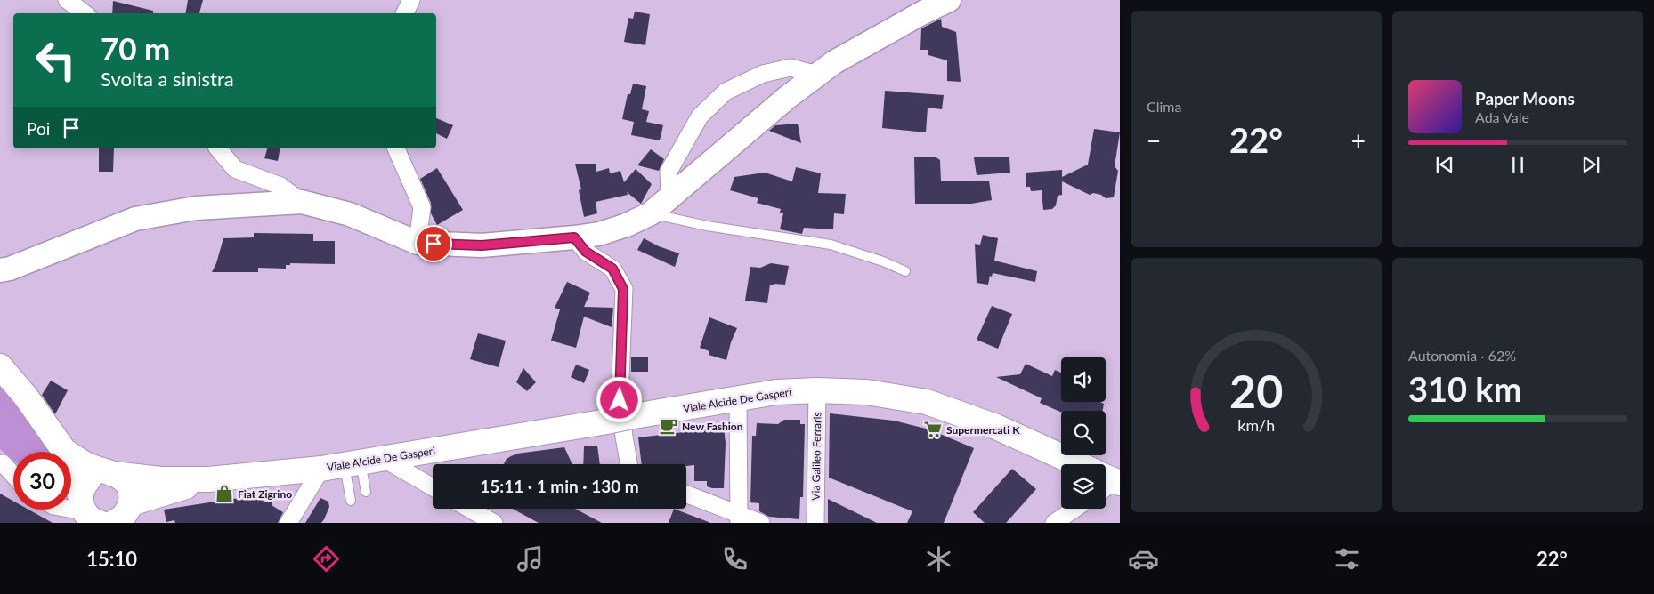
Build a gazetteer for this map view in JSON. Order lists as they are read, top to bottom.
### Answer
{
  "streets": {
    "main road": ["Viale Alcide De Gasperi"],
    "street": ["Via Galileo Ferraris"]
  },
  "crossings": [
    ["Viale Alcide De Gasperi", "Via Galileo Ferraris"]
  ],
  "places": {
    "cafe": ["New Fashion"],
    "supermarket": ["Supermercati K"],
    "shop": ["Fiat Zigrino"]
  },
  "page": {
    "tile": [
      "Clima",
      ["Autonomia · 62%", "310 km"]
    ],
    "turn": ["70 m", "Svolta a sinistra"],
    "song": ["Paper Moons", "Ada Vale"],
    "then": "Poi",
    "heat": ["−", "22°", "+"],
    "limit": "30",
    "trip": "15:11 · 1 min · 130 m",
    "tabs": ["15:10", "22°"],
    "gauge": ["20", "km/h"]
  }
}
